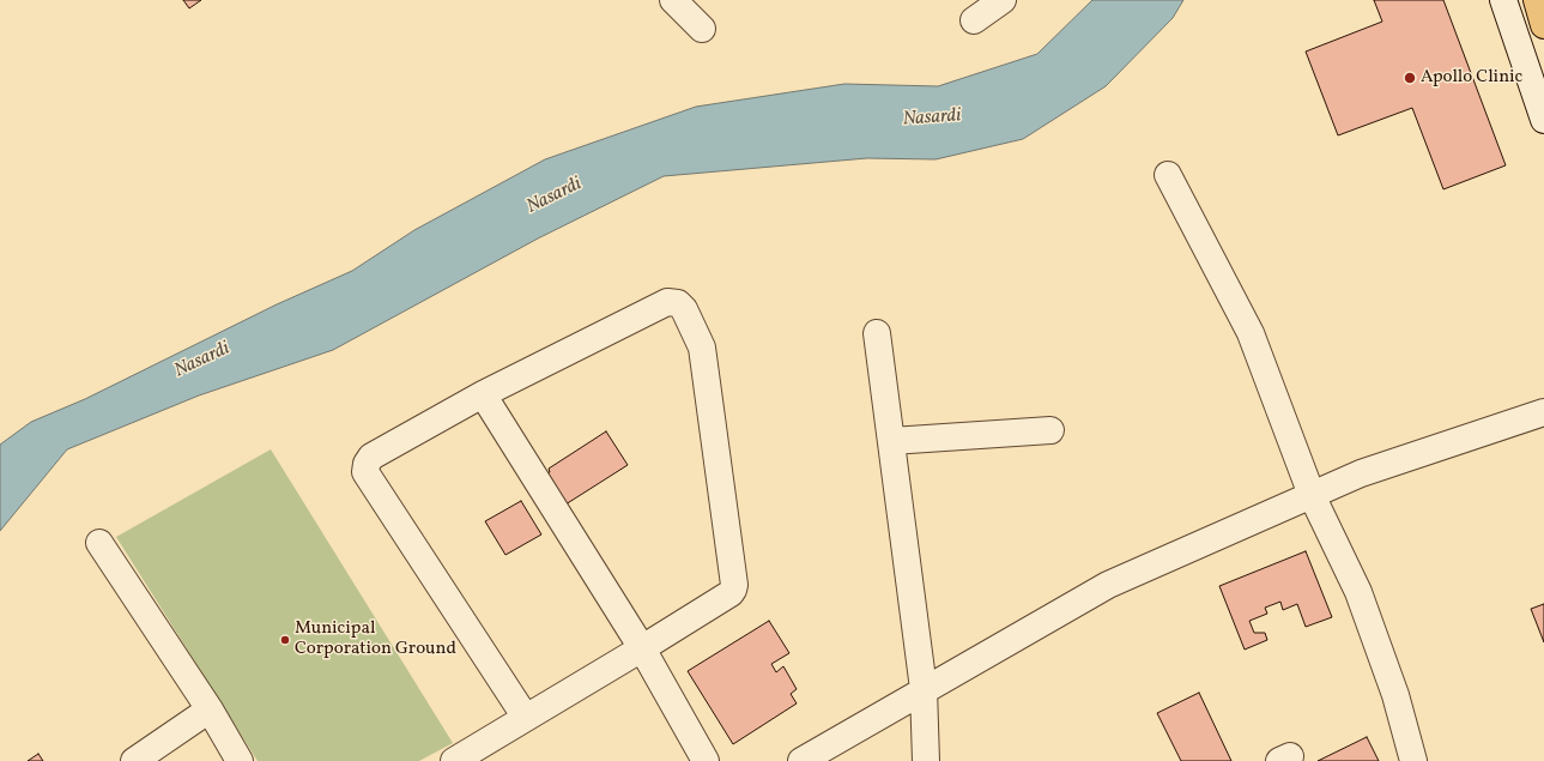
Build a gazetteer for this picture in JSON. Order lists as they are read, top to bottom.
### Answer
{
  "water": ["Nasardi"],
  "places": ["Apollo Clinic", "Municipal Corporation Ground"]
}
